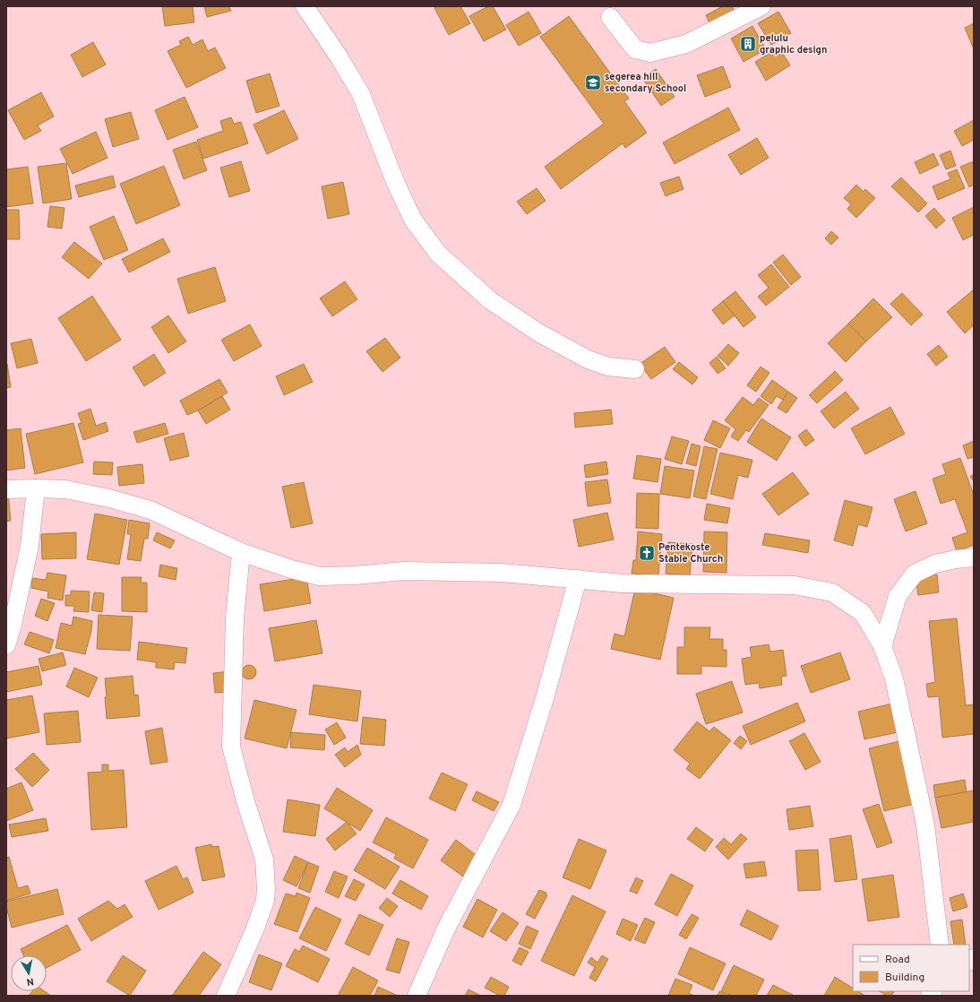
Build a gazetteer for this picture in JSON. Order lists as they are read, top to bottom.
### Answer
{
  "places": {
    "building": ["pelulu graphic design"],
    "school or university": ["segerea hill secondary School"],
    "church": ["Pentekoste Stable Church"]
  },
  "legend": ["Road", "Building"],
  "north": "bottom"
}
